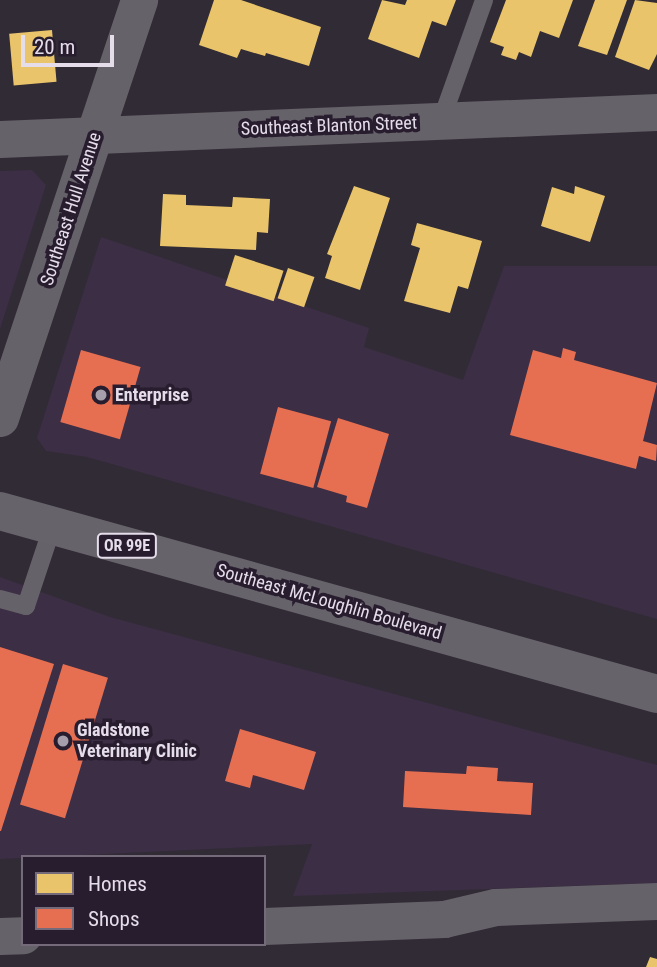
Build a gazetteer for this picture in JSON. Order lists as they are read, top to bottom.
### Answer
{
  "streets": {
    "main road": ["OR 99E", "Southeast McLoughlin Boulevard"],
    "street": ["Southeast Blanton Street", "Southeast Hull Avenue"]
  },
  "crossings": [
    ["Southeast Blanton Street", "Southeast Hull Avenue"]
  ],
  "places": ["Enterprise", "Gladstone Veterinary Clinic"],
  "legend": ["Homes", "Shops"],
  "scale_bar": "20 m"
}
